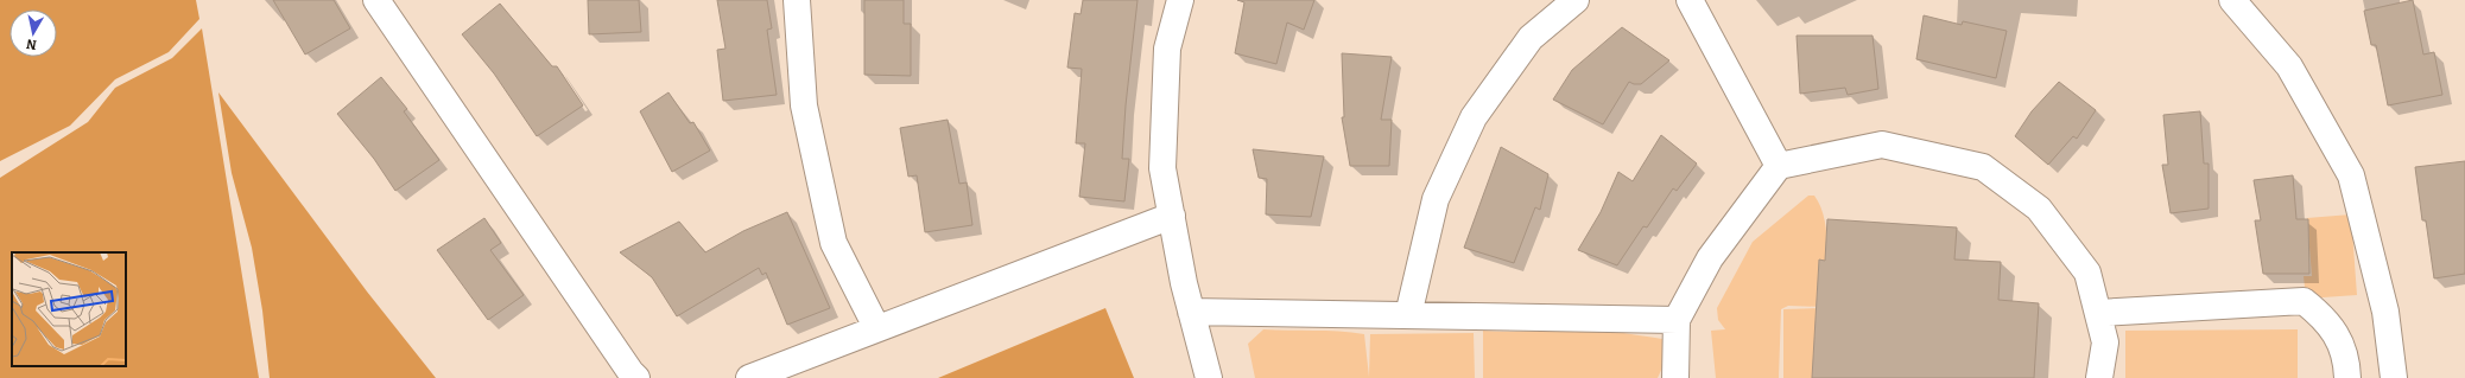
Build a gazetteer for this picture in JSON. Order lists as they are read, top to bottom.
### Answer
{
  "north": "bottom"
}
